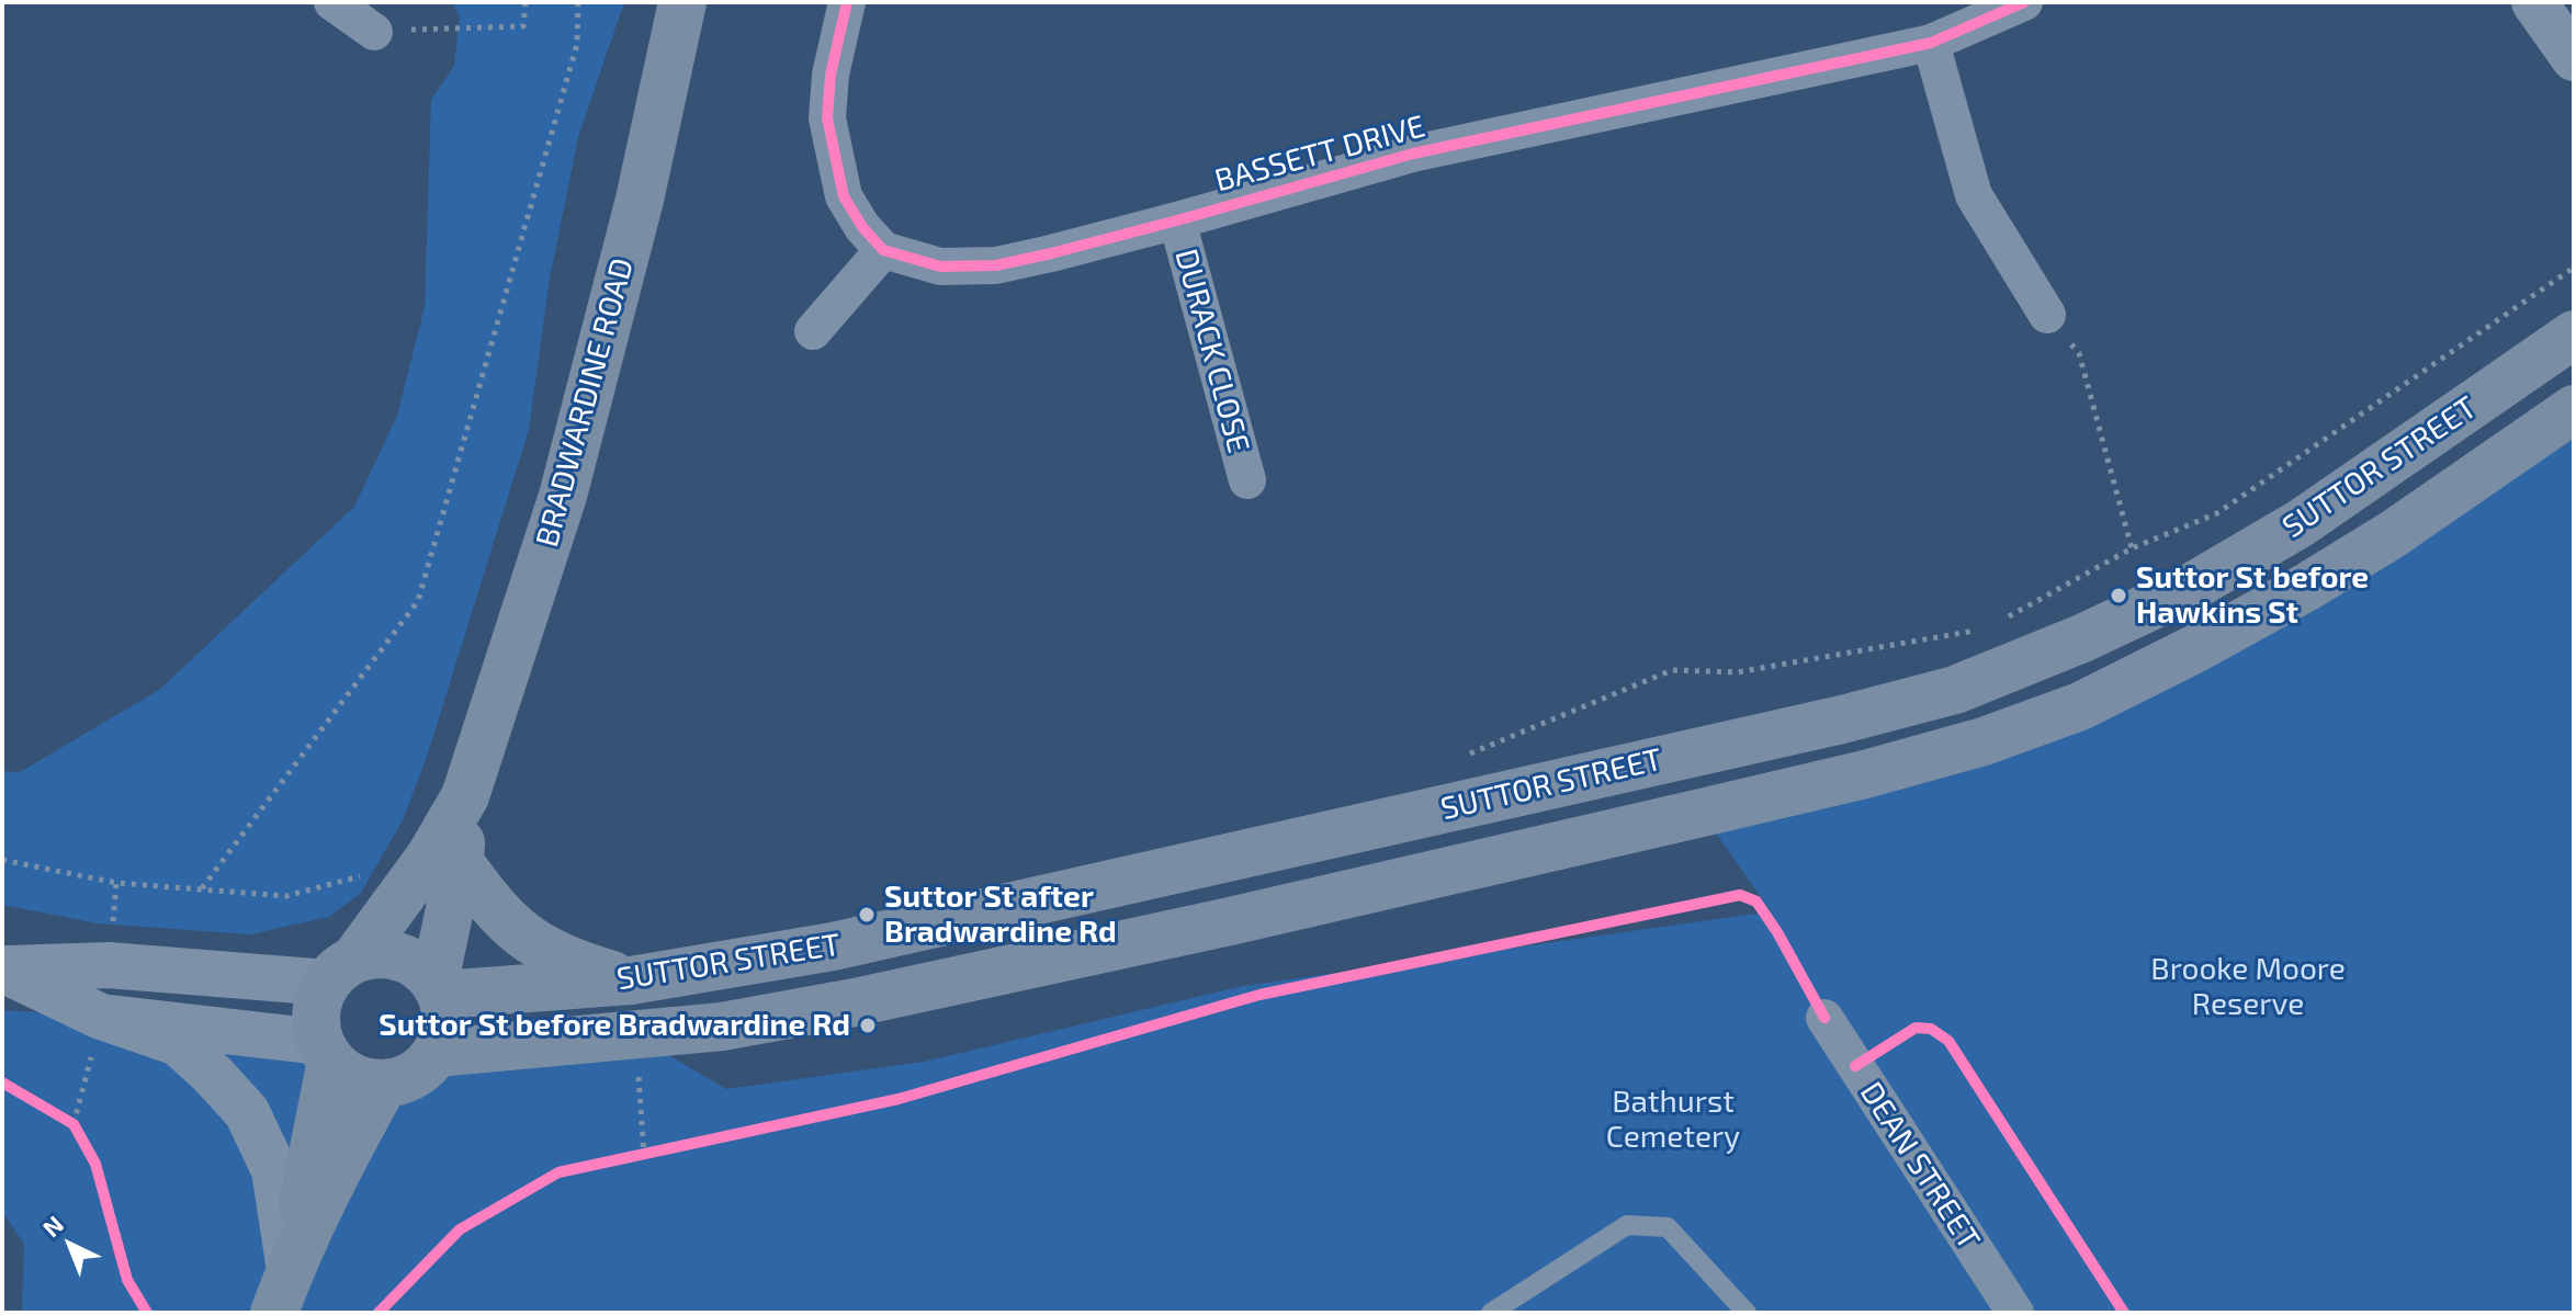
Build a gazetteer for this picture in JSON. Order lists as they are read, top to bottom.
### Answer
{
  "streets": {
    "main road": ["BRADWARDINE ROAD", "SUTTOR STREET"],
    "street": ["BASSETT DRIVE", "DURACK CLOSE", "DEAN STREET"]
  },
  "crossings": [
    ["BASSETT DRIVE", "DURACK CLOSE"],
    ["BRADWARDINE ROAD", "SUTTOR STREET"]
  ],
  "parks": ["Brooke Moore Reserve", "Bathurst Cemetery"],
  "places": ["Suttor St before Hawkins St", "Suttor St after Bradwardine Rd", "Suttor St before Bradwardine Rd"],
  "north": "top left"
}
